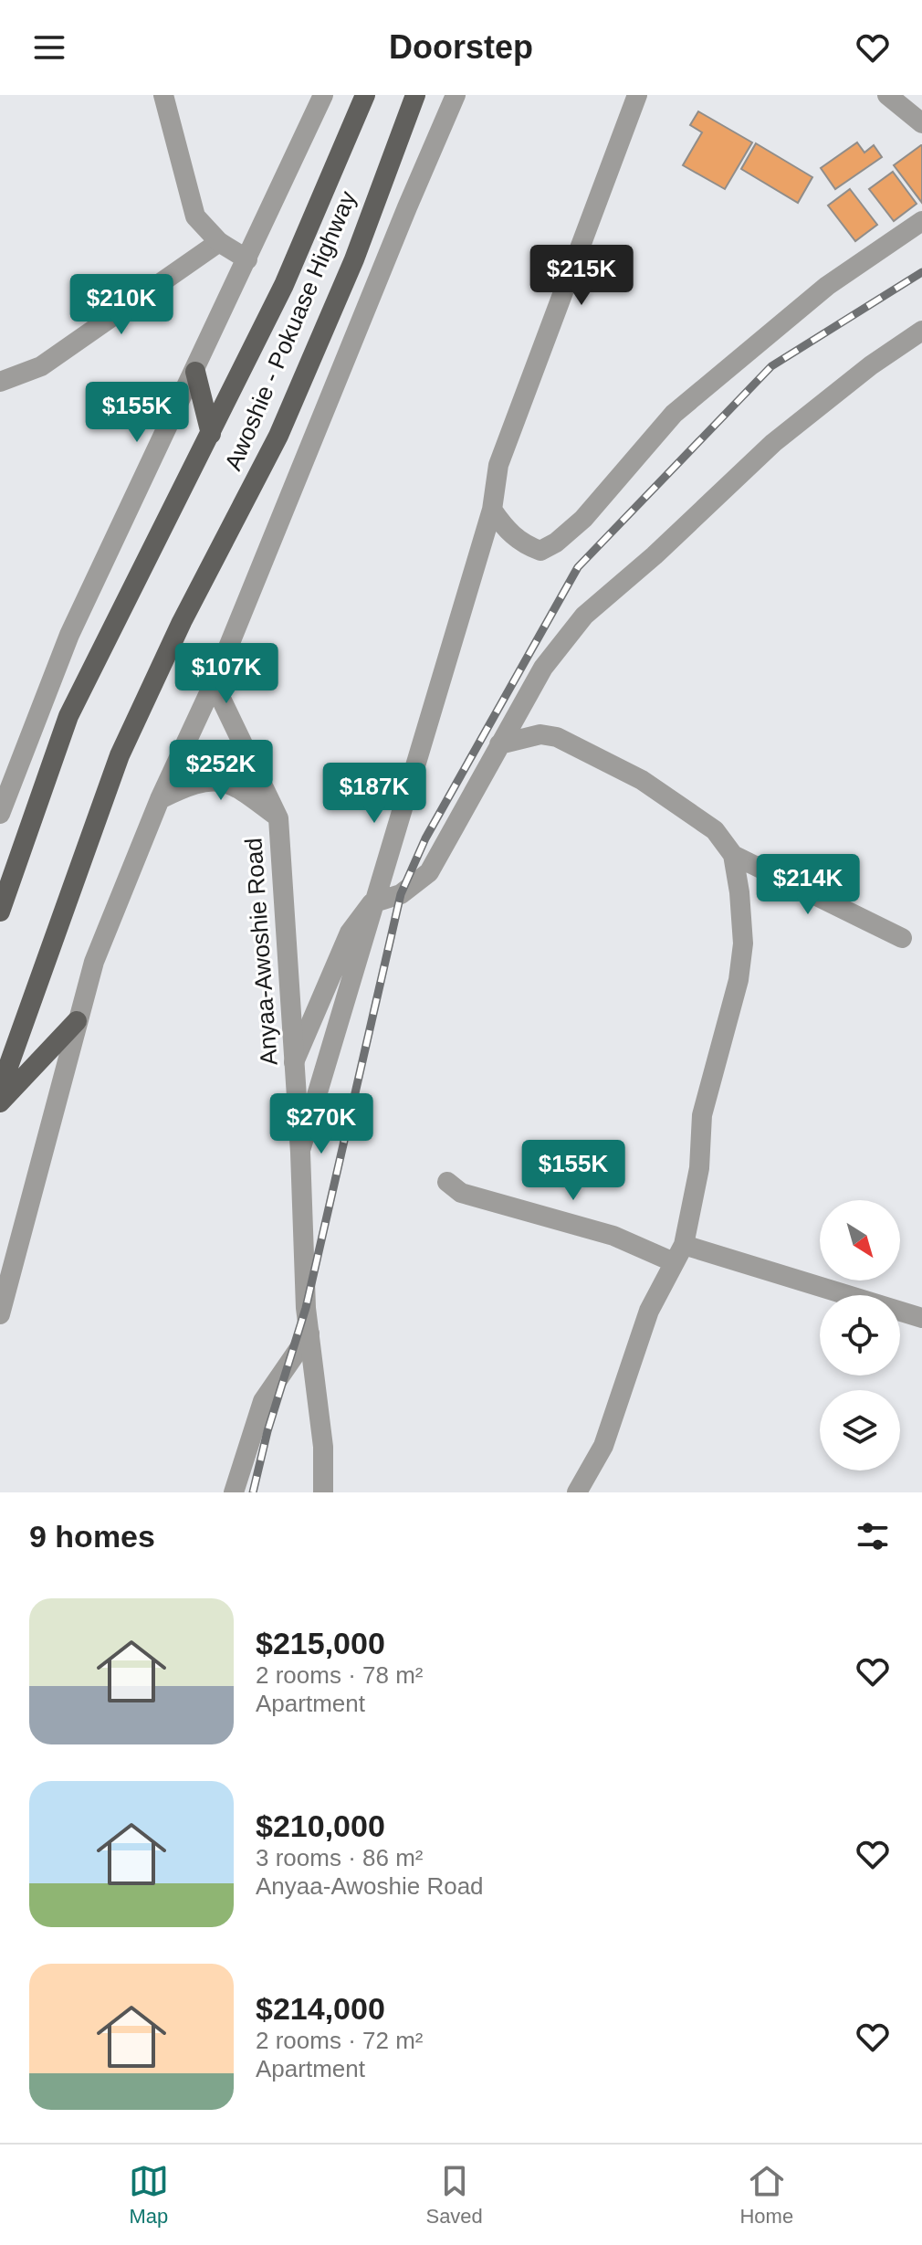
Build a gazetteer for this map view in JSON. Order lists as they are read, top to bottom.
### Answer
{
  "streets": {
    "main road": ["Awoshie - Pokuase Highway"],
    "street": ["Anyaa-Awoshie Road"]
  },
  "north": "bottom right",
  "page": {
    "header": "Doorstep",
    "price": [
      "$215K",
      "$210K",
      "$155K",
      "$107K",
      "$252K",
      "$187K",
      "$214K",
      "$270K",
      "$155K"
    ],
    "heading": "9 homes",
    "list": [
      {
        "name": "$215,000",
        "note": "2 rooms · 78 m² · Apartment"
      },
      {
        "name": "$210,000",
        "note": "3 rooms · 86 m² · Anyaa-Awoshie Road"
      },
      {
        "name": "$214,000",
        "note": "2 rooms · 72 m² · Apartment"
      }
    ],
    "tabs": ["Map", "Saved", "Home"]
  }
}
